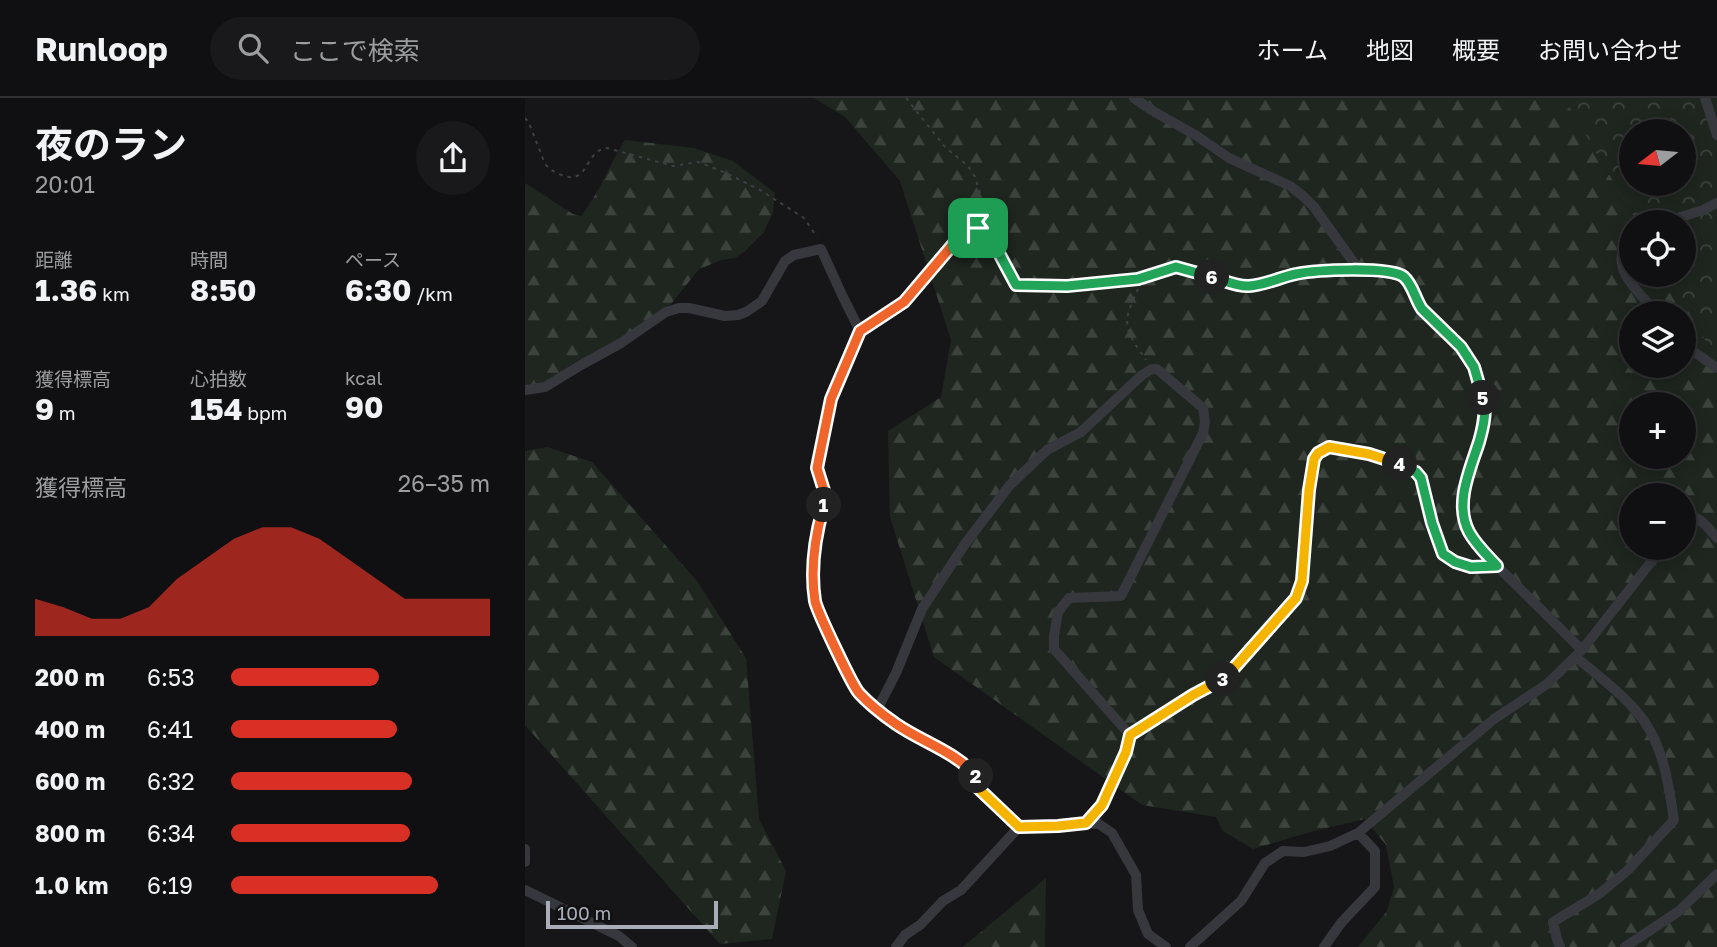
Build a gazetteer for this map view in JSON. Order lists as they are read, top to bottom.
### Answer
{
  "scale_bar": "100 m",
  "north": "left",
  "page": {
    "header": "Runloop",
    "search": "ここで検索",
    "nav": [
      "ホーム",
      "地図",
      "概要",
      "お問い合わせ"
    ],
    "heading": ["夜のラン", "20:01"],
    "map_buttons": ["+", "−"],
    "stats": [
      ["距離", "1.36 km"],
      ["時間", "8:50"],
      ["ペース", "6:30 /km"],
      ["獲得標高", "9 m"],
      ["心拍数", "154 bpm"],
      ["kcal", "90"]
    ],
    "pins": [
      "6",
      "5",
      "4",
      "1",
      "3",
      "2"
    ],
    "chart": ["獲得標高", "26–35 m"],
    "list": [
      {
        "name": "200 m",
        "note": "6:53"
      },
      {
        "name": "400 m",
        "note": "6:41"
      },
      {
        "name": "600 m",
        "note": "6:32"
      },
      {
        "name": "800 m",
        "note": "6:34"
      },
      {
        "name": "1.0 km",
        "note": "6:19"
      }
    ],
    "scale": "100 m"
  }
}
